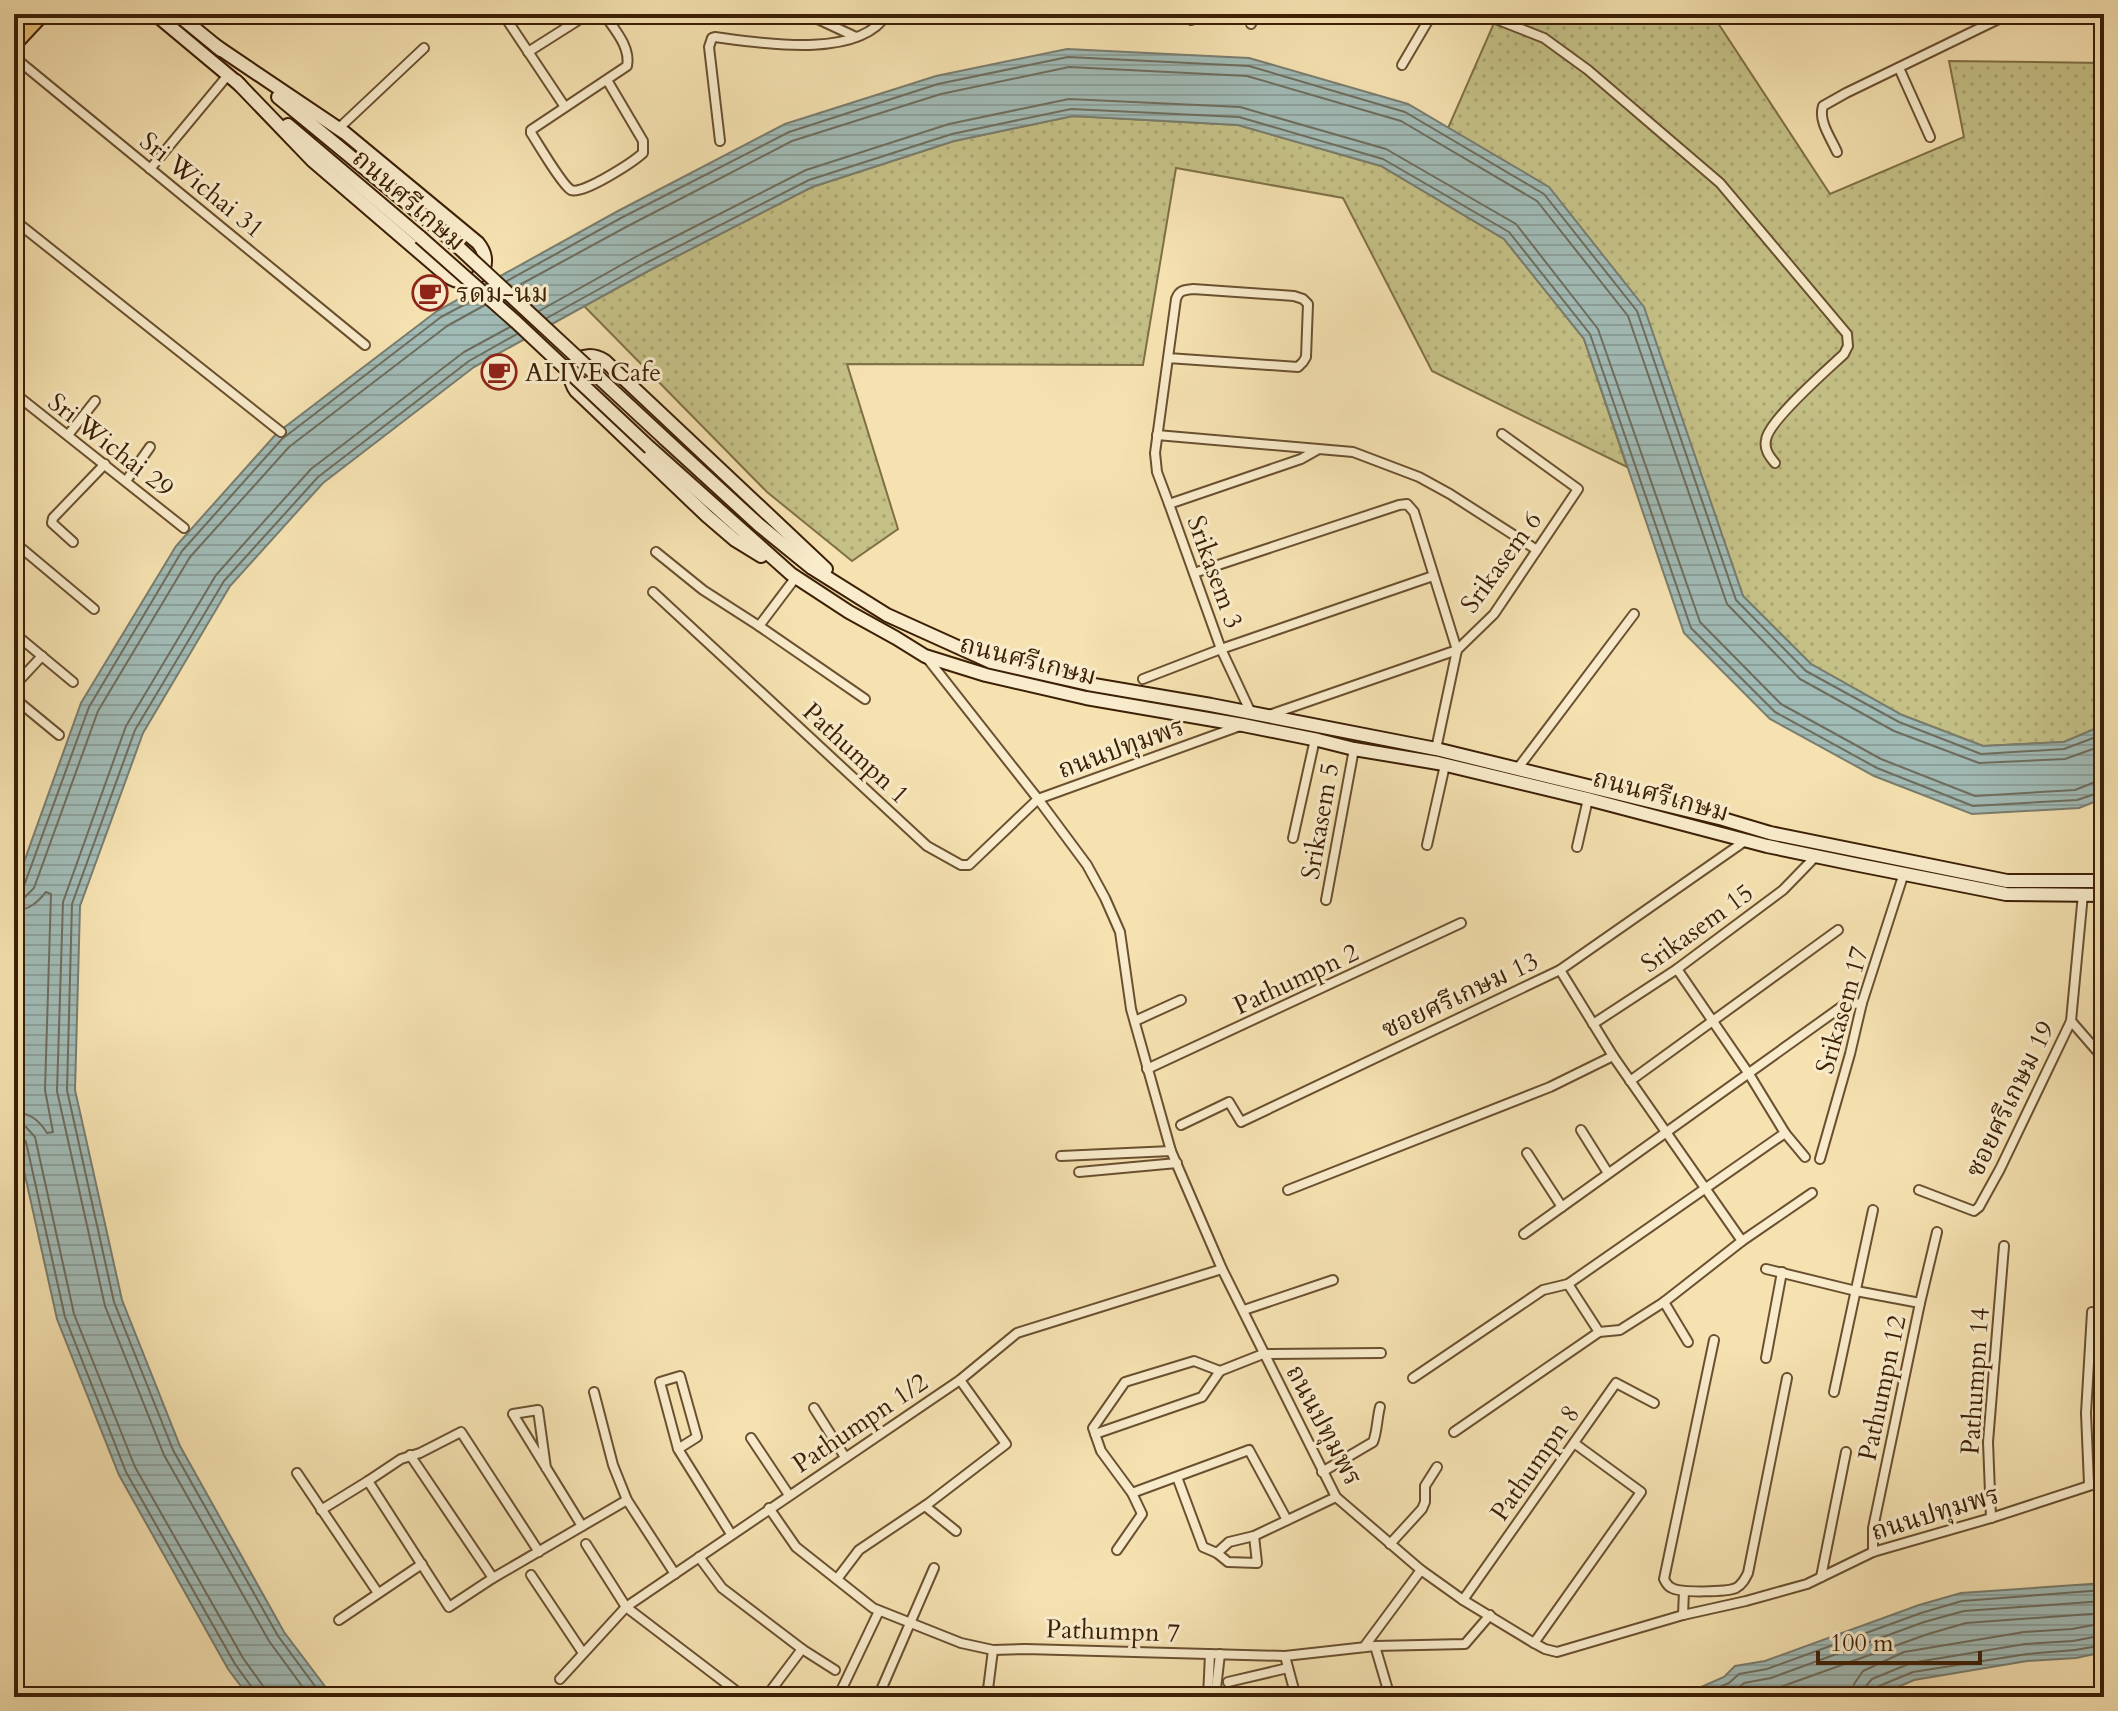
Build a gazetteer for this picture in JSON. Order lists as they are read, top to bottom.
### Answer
{
  "streets": {
    "main road": ["ถนนศรีเกษม"],
    "street": [
      "Sri Wichai 31",
      "Sri Wichai 29",
      "Srikasem 6",
      "Srikasem 3",
      "ถนนปทุมพร",
      "Pathumpn 1",
      "Srikasem 5",
      "Srikasem 15",
      "Pathumpn 2",
      "ซอยศรีเกษม 13",
      "Srikasem 17",
      "ซอยศรีเกษม 19",
      "Pathumpn 14",
      "Pathumpn 12",
      "Pathumpn 1/2",
      "Pathumpn 8",
      "Pathumpn 7"
    ]
  },
  "crossings": [
    ["ถนนศรีเกษม", "Srikasem 6"],
    ["ถนนศรีเกษม", "Srikasem 3"],
    ["ถนนศรีเกษม", "ถนนปทุมพร"],
    ["ถนนศรีเกษม", "Srikasem 5"],
    ["ถนนศรีเกษม", "Srikasem 15"],
    ["ถนนศรีเกษม", "ซอยศรีเกษม 13"],
    ["ถนนศรีเกษม", "Srikasem 17"],
    ["ถนนศรีเกษม", "ซอยศรีเกษม 19"],
    ["ถนนปทุมพร", "Pathumpn 1"],
    ["ถนนปทุมพร", "Pathumpn 2"],
    ["ถนนปทุมพร", "Pathumpn 14"],
    ["ถนนปทุมพร", "Pathumpn 12"],
    ["ถนนปทุมพร", "Pathumpn 1/2"],
    ["ถนนปทุมพร", "Pathumpn 8"],
    ["ถนนปทุมพร", "Pathumpn 7"],
    ["Pathumpn 1/2", "Pathumpn 7"]
  ],
  "places": {
    "cafe": ["รดม-นม", "ALIVE Cafe"]
  },
  "scale_bar": "100 m"
}
